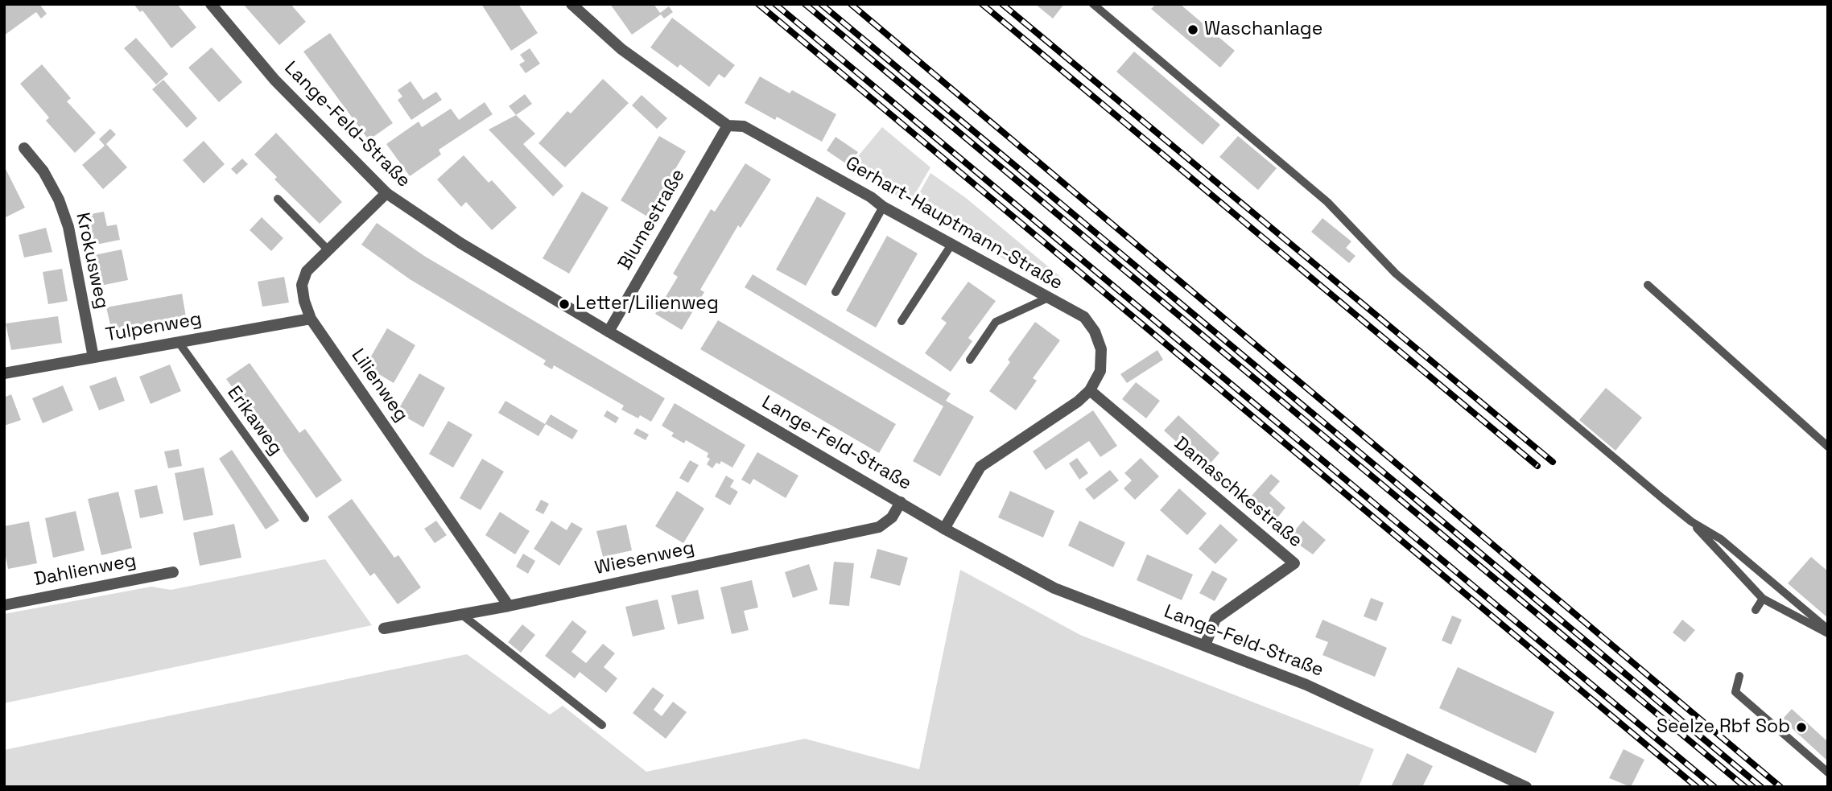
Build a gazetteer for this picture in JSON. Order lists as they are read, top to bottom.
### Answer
{
  "streets": {
    "street": [
      "Lange-Feld-Straße",
      "Blumestraße",
      "Gerhart-Hauptmann-Straße",
      "Krokusweg",
      "Tulpenweg",
      "Lilienweg",
      "Damaschkestraße",
      "Wiesenweg",
      "Dahlienweg"
    ],
    "lane": ["Erikaweg"]
  },
  "crossings": [
    ["Lange-Feld-Straße", "Blumestraße"],
    ["Lange-Feld-Straße", "Gerhart-Hauptmann-Straße"],
    ["Lange-Feld-Straße", "Lilienweg"],
    ["Lange-Feld-Straße", "Damaschkestraße"],
    ["Lange-Feld-Straße", "Wiesenweg"],
    ["Blumestraße", "Gerhart-Hauptmann-Straße"],
    ["Gerhart-Hauptmann-Straße", "Damaschkestraße"],
    ["Krokusweg", "Tulpenweg"],
    ["Tulpenweg", "Lilienweg"],
    ["Tulpenweg", "Erikaweg"],
    ["Lilienweg", "Wiesenweg"]
  ],
  "places": ["Waschanlage", "Letter/Lilienweg", "Seelze Rbf Sob"]
}
